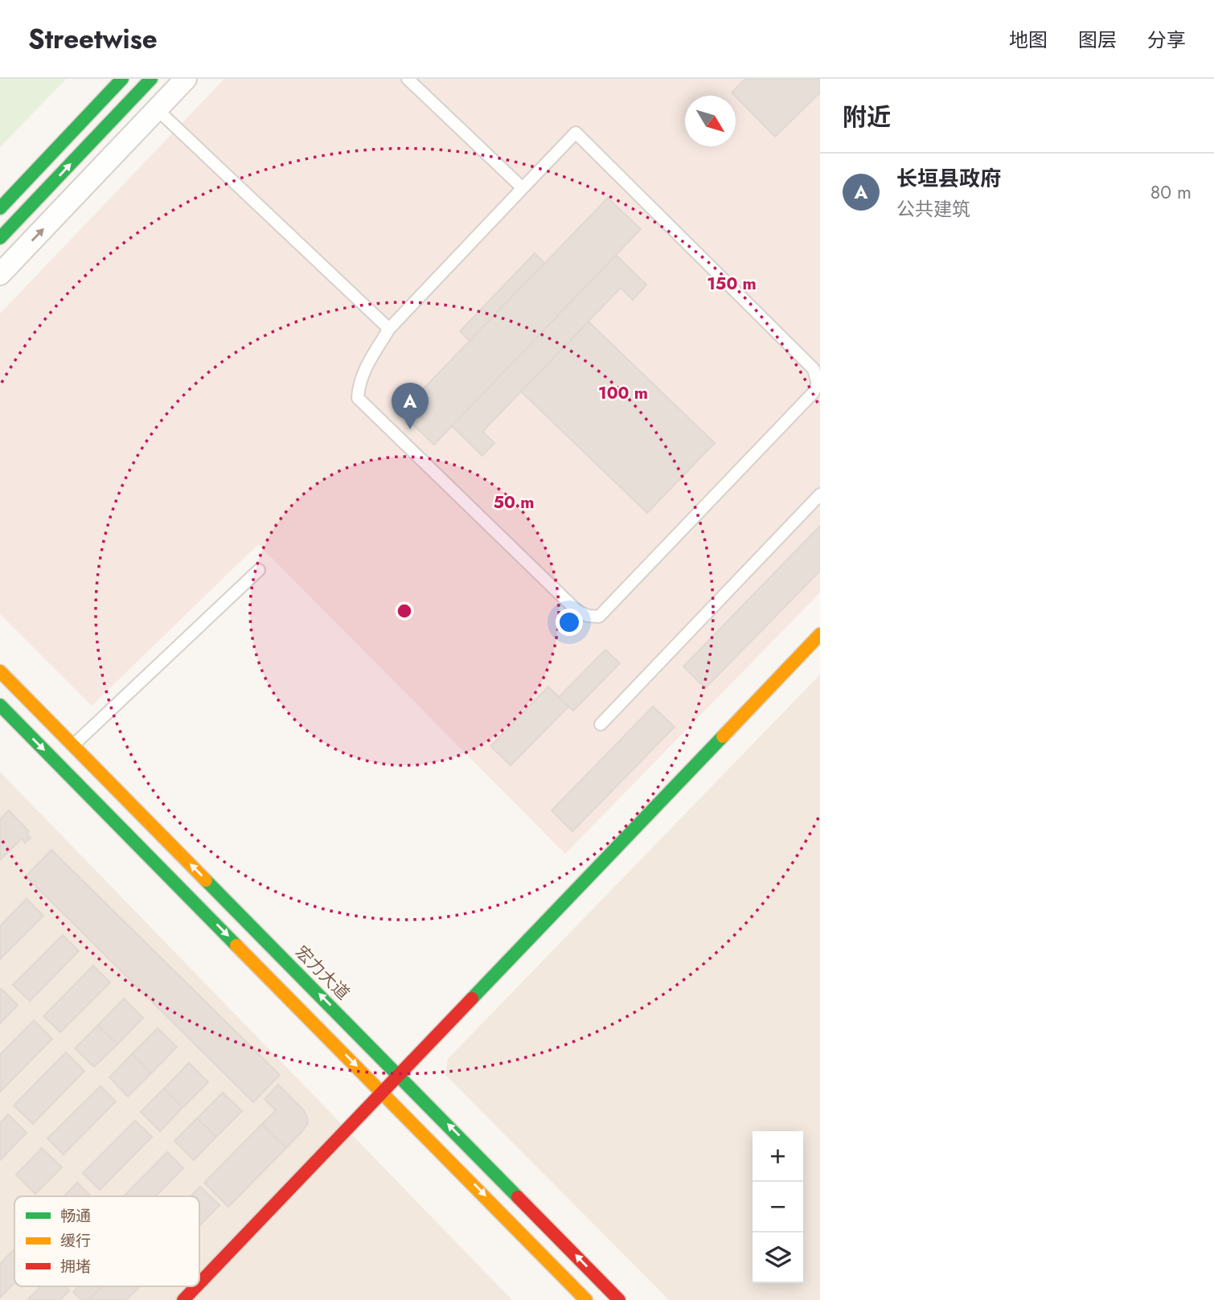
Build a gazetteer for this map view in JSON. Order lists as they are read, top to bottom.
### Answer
{
  "streets": {
    "main road": ["宏力大道"]
  },
  "legend": ["畅通", "缓行", "拥堵"],
  "north": "bottom right",
  "page": {
    "header": "Streetwise",
    "nav": ["地图", "图层", "分享"],
    "heading": "附近",
    "list": [
      {
        "mark": "A",
        "name": "长垣县政府",
        "note": "公共建筑",
        "value": "80 m"
      }
    ],
    "pins": "A",
    "map_buttons": ["+", "−"]
  },
  "rings": ["150 m", "100 m", "50 m"]
}
